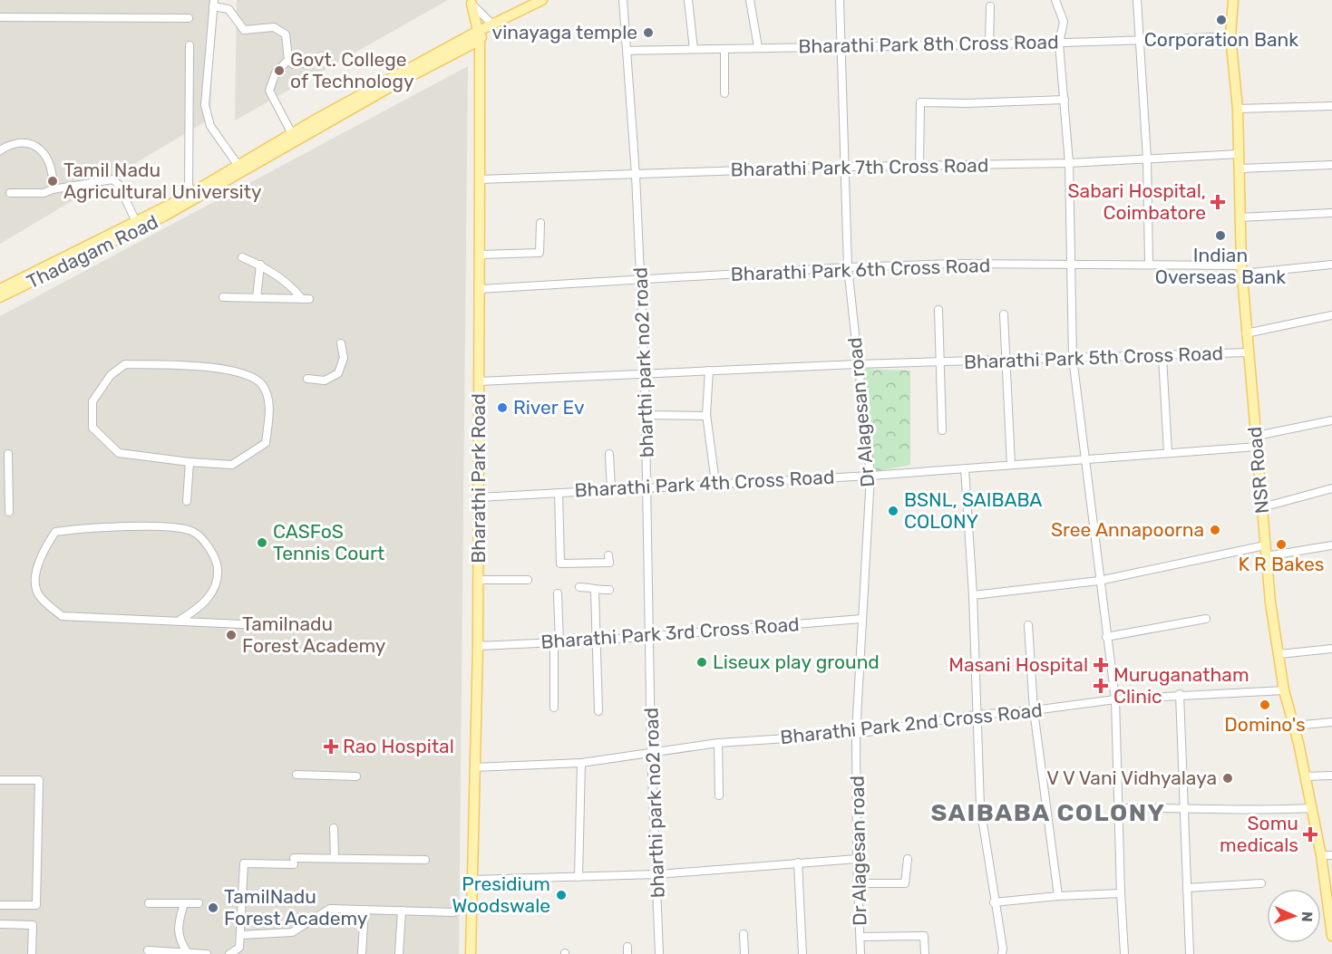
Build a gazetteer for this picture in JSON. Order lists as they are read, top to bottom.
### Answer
{
  "streets": {
    "main road": ["Thadagam Road", "NSR Road", "Bharathi Park Road"],
    "street": [
      "Bharathi Park 8th Cross Road",
      "Bharathi Park 7th Cross Road",
      "Bharathi Park 6th Cross Road",
      "Bharathi Park 5th Cross Road",
      "bharthi park no2 road",
      "Dr Alagesan road",
      "Bharathi Park 4th Cross Road",
      "Bharathi Park 3rd Cross Road",
      "Bharathi Park 2nd Cross Road"
    ]
  },
  "crossings": [
    ["Bharathi Park 8th Cross Road", "bharthi park no2 road"],
    ["Bharathi Park 8th Cross Road", "Dr Alagesan road"],
    ["Bharathi Park 8th Cross Road", "NSR Road"],
    ["Bharathi Park 7th Cross Road", "bharthi park no2 road"],
    ["Bharathi Park 7th Cross Road", "Dr Alagesan road"],
    ["Bharathi Park 7th Cross Road", "NSR Road"],
    ["Bharathi Park 7th Cross Road", "Bharathi Park Road"],
    ["Thadagam Road", "Bharathi Park Road"],
    ["Bharathi Park 6th Cross Road", "bharthi park no2 road"],
    ["Bharathi Park 6th Cross Road", "Dr Alagesan road"],
    ["Bharathi Park 6th Cross Road", "NSR Road"],
    ["Bharathi Park 6th Cross Road", "Bharathi Park Road"],
    ["Bharathi Park 5th Cross Road", "bharthi park no2 road"],
    ["Bharathi Park 5th Cross Road", "Dr Alagesan road"],
    ["Bharathi Park 5th Cross Road", "NSR Road"],
    ["Bharathi Park 5th Cross Road", "Bharathi Park Road"],
    ["bharthi park no2 road", "Bharathi Park 4th Cross Road"],
    ["bharthi park no2 road", "Bharathi Park 3rd Cross Road"],
    ["bharthi park no2 road", "Bharathi Park 2nd Cross Road"],
    ["Dr Alagesan road", "Bharathi Park 4th Cross Road"],
    ["Dr Alagesan road", "Bharathi Park 3rd Cross Road"],
    ["Dr Alagesan road", "Bharathi Park 2nd Cross Road"],
    ["NSR Road", "Bharathi Park 4th Cross Road"],
    ["NSR Road", "Bharathi Park 2nd Cross Road"],
    ["Bharathi Park Road", "Bharathi Park 4th Cross Road"],
    ["Bharathi Park Road", "Bharathi Park 3rd Cross Road"],
    ["Bharathi Park Road", "Bharathi Park 2nd Cross Road"]
  ],
  "districts": ["SAIBABA COLONY"],
  "places": {
    "other": [
      "Corporation Bank",
      "vinayaga temple",
      "Govt. College of Technology",
      "Tamil Nadu Agricultural University",
      "Indian Overseas Bank",
      "River Ev",
      "BSNL, SAIBABA COLONY",
      "Sree Annapoorna",
      "CASFoS Tennis Court",
      "K R Bakes",
      "Tamilnadu Forest Academy",
      "Liseux play ground",
      "Domino's",
      "V V Vani Vidhyalaya",
      "Presidium Woodswale",
      "TamilNadu Forest Academy"
    ],
    "health": [
      "Sabari Hospital, Coimbatore",
      "Masani Hospital",
      "Muruganatham Clinic",
      "Rao Hospital",
      "Somu medicals"
    ]
  },
  "north": "right"
}
